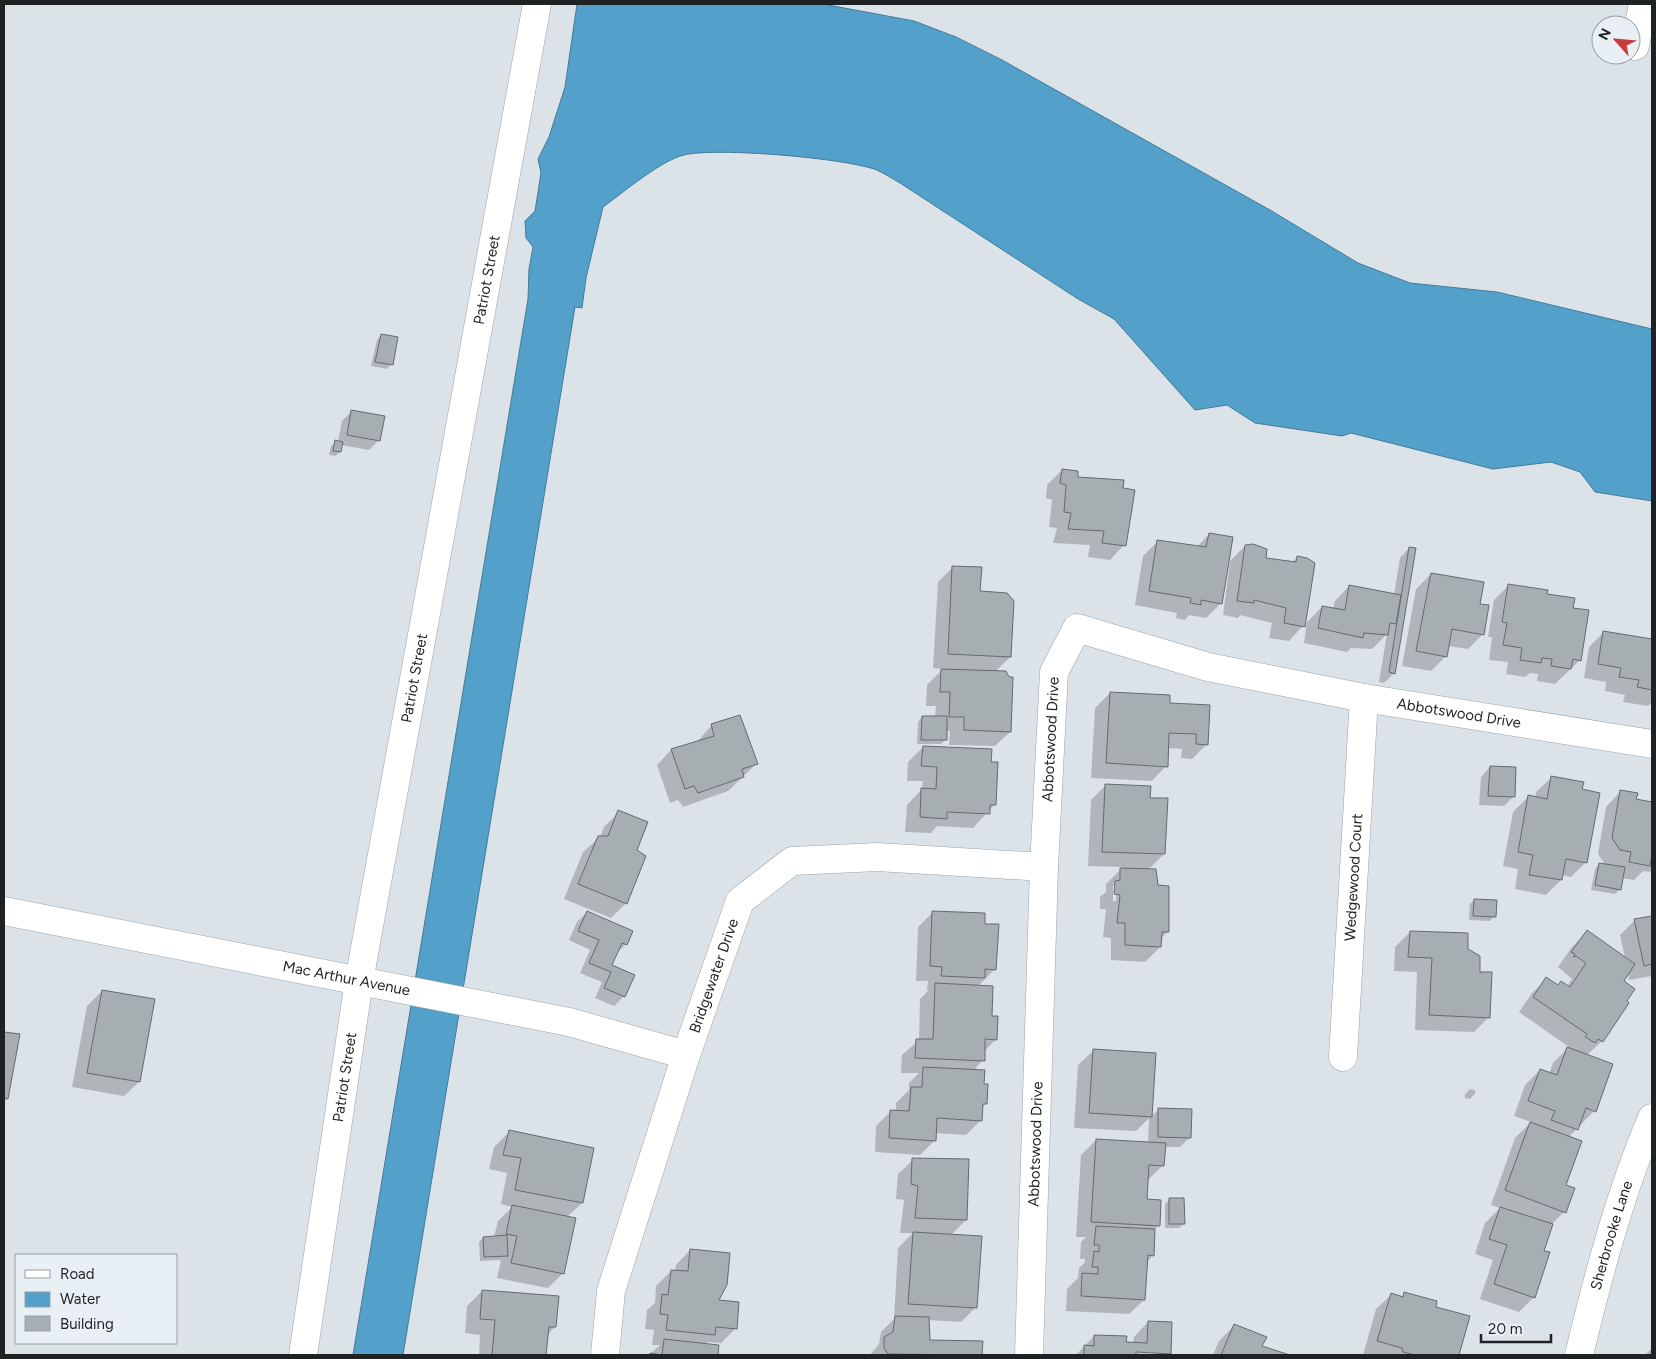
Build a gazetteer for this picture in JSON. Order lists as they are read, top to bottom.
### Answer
{
  "streets": {
    "street": [
      "Patriot Street",
      "Abbotswood Drive",
      "Wedgewood Court",
      "Bridgewater Drive",
      "Mac Arthur Avenue",
      "Sherbrooke Lane"
    ]
  },
  "crossings": [
    ["Patriot Street", "Mac Arthur Avenue"],
    ["Abbotswood Drive", "Wedgewood Court"],
    ["Abbotswood Drive", "Bridgewater Drive"],
    ["Bridgewater Drive", "Mac Arthur Avenue"]
  ],
  "legend": ["Road", "Water", "Building"],
  "scale_bar": "20 m",
  "north": "top left"
}
